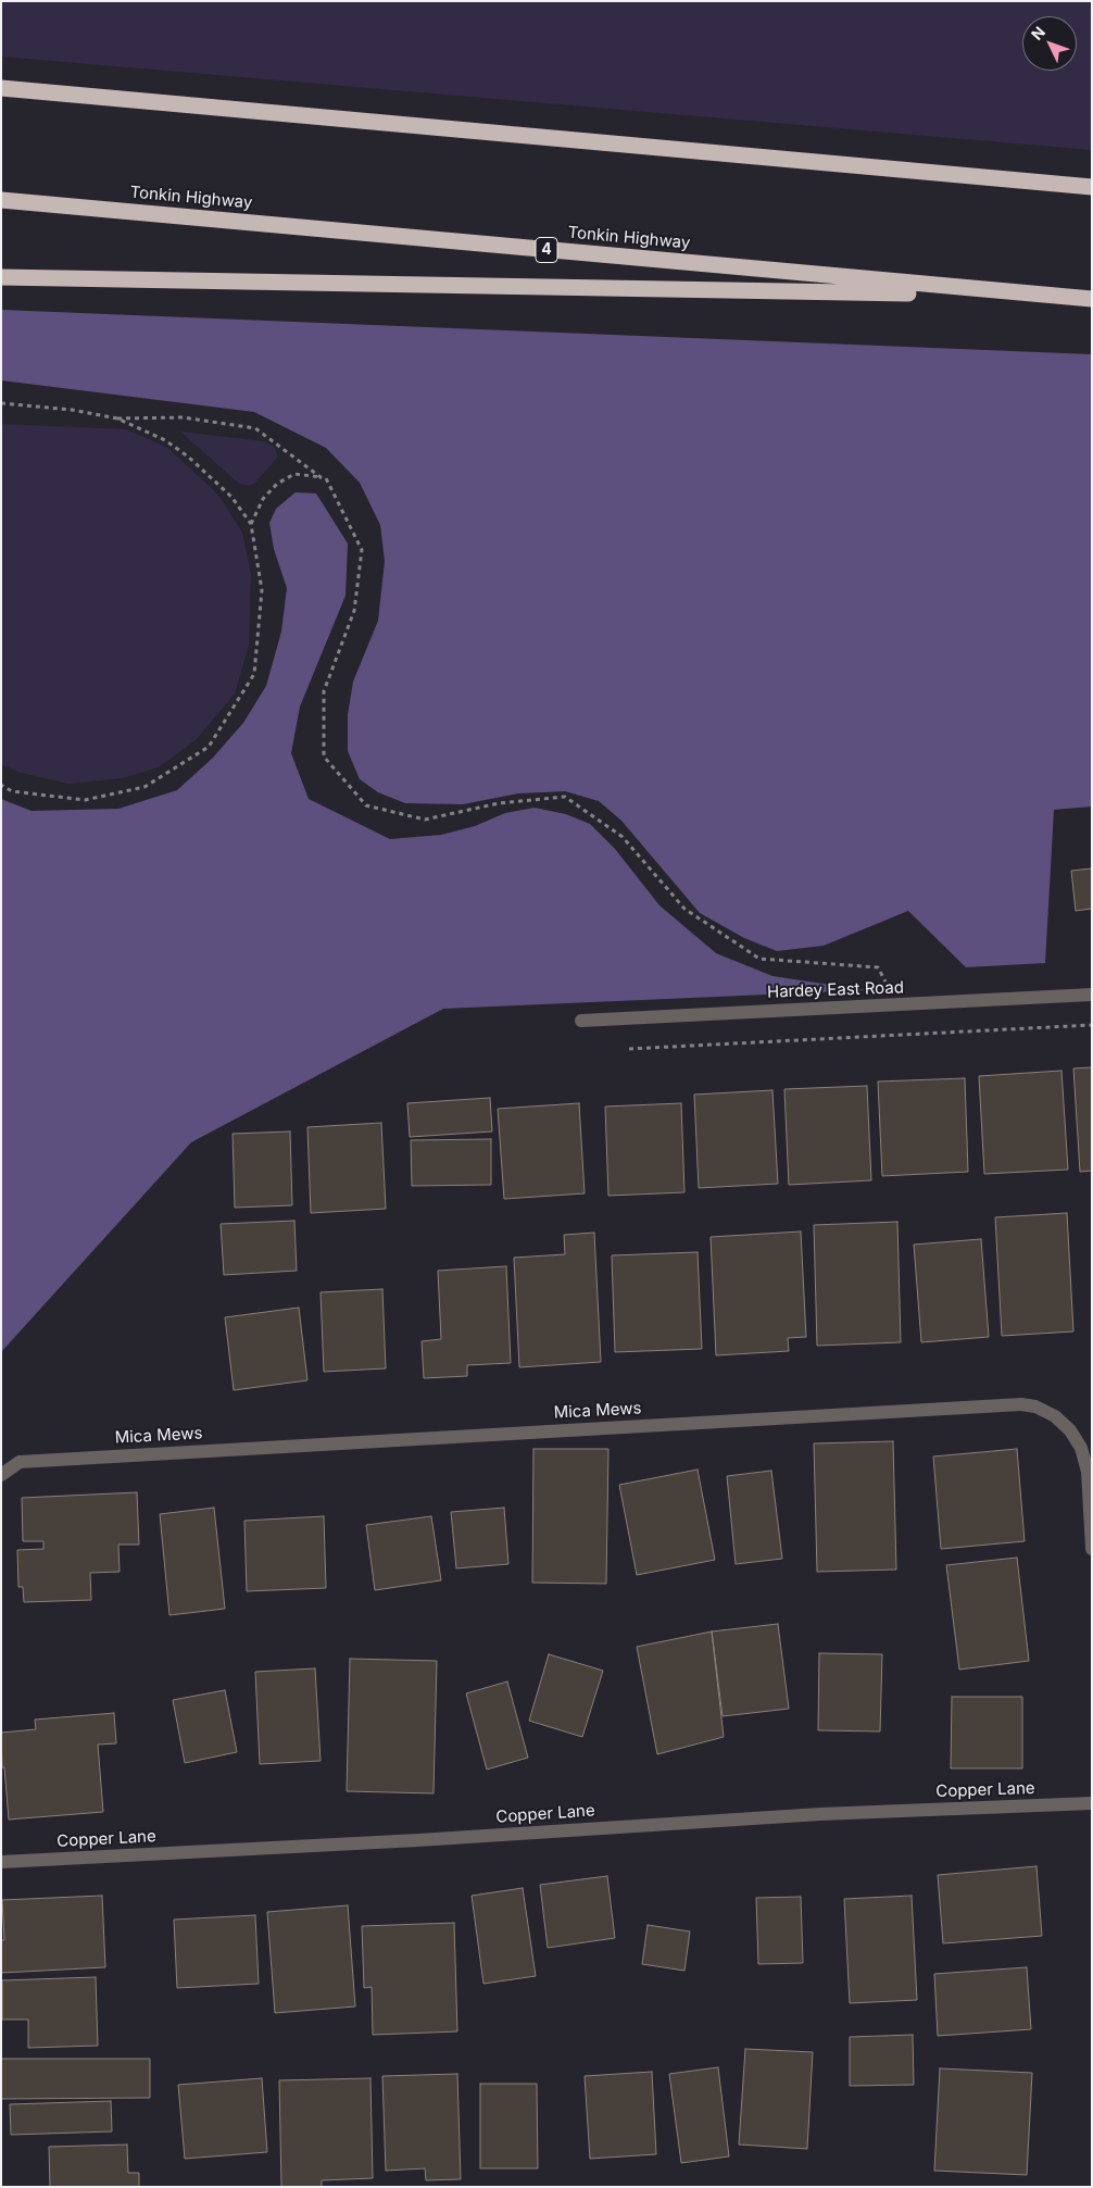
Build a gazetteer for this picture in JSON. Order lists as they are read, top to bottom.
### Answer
{
  "streets": {
    "highway": ["Tonkin Highway", "4"],
    "street": ["Hardey East Road", "Mica Mews", "Copper Lane"]
  },
  "north": "top left"
}
